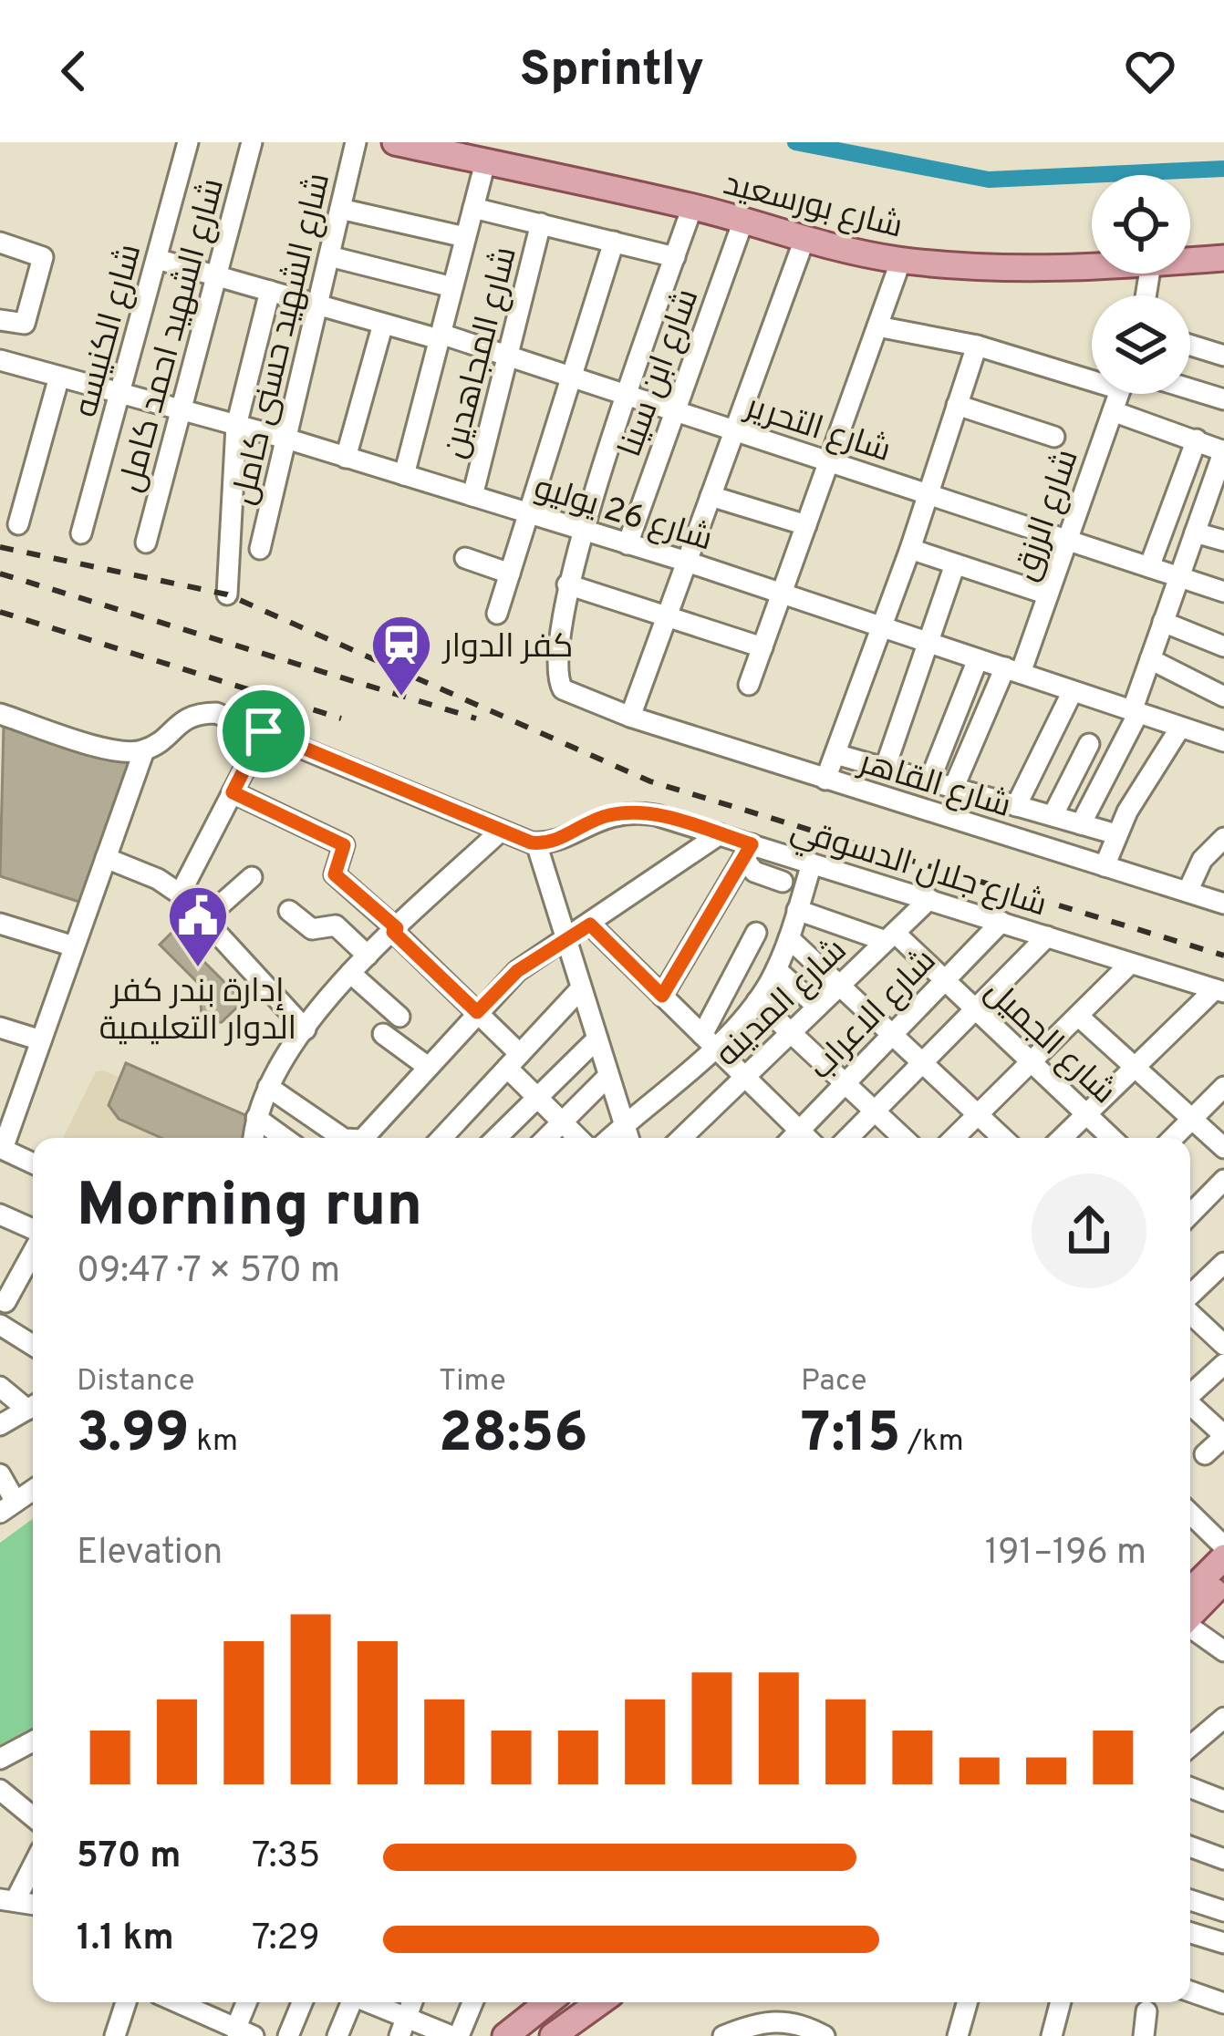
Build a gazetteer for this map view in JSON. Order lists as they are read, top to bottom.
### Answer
{
  "streets": {
    "main road": ["شارع بورسعيد"],
    "street": [
      "شارع الكنيسه",
      "شارع الشهيد احمد كامل",
      "شارع الشهيد حسنى كامل",
      "شارع المجاهدين",
      "شارع ابن سينا",
      "شارع التحرير",
      "شارع 26 يوليو",
      "شارع الرزق",
      "شارع القاهر",
      "شارع جلال الدسوقي",
      "شارع المدينه",
      "شارع الاعراب",
      "شارع الجميل"
    ]
  },
  "crossings": [
    ["شارع بورسعيد", "شارع ابن سينا"],
    ["شارع الكنيسه", "شارع التحرير"],
    ["شارع الكنيسه", "شارع 26 يوليو"],
    ["شارع الشهيد احمد كامل", "شارع التحرير"],
    ["شارع الشهيد احمد كامل", "شارع 26 يوليو"],
    ["شارع الشهيد حسنى كامل", "شارع التحرير"],
    ["شارع الشهيد حسنى كامل", "شارع 26 يوليو"],
    ["شارع المجاهدين", "شارع التحرير"],
    ["شارع المجاهدين", "شارع 26 يوليو"],
    ["شارع ابن سينا", "شارع التحرير"],
    ["شارع ابن سينا", "شارع 26 يوليو"],
    ["شارع التحرير", "شارع الرزق"],
    ["شارع 26 يوليو", "شارع الرزق"],
    ["شارع الرزق", "شارع القاهر"],
    ["شارع جلال الدسوقي", "شارع المدينه"],
    ["شارع جلال الدسوقي", "شارع الاعراب"],
    ["شارع المدينه", "شارع الجميل"],
    ["شارع الاعراب", "شارع الجميل"]
  ],
  "places": {
    "station": ["كفر الدوار"],
    "public building": ["إدارة بندر كفر الدوار التعليمية"]
  },
  "page": {
    "header": "Sprintly",
    "heading": ["Morning run", "09:47 · 7 × 570 m"],
    "stats": [
      ["Distance", "3.99 km"],
      ["Time", "28:56"],
      ["Pace", "7:15 /km"]
    ],
    "chart": ["Elevation", "191–196 m"],
    "list": [
      {
        "name": "570 m",
        "note": "7:35"
      },
      {
        "name": "1.1 km",
        "note": "7:29"
      }
    ]
  }
}
